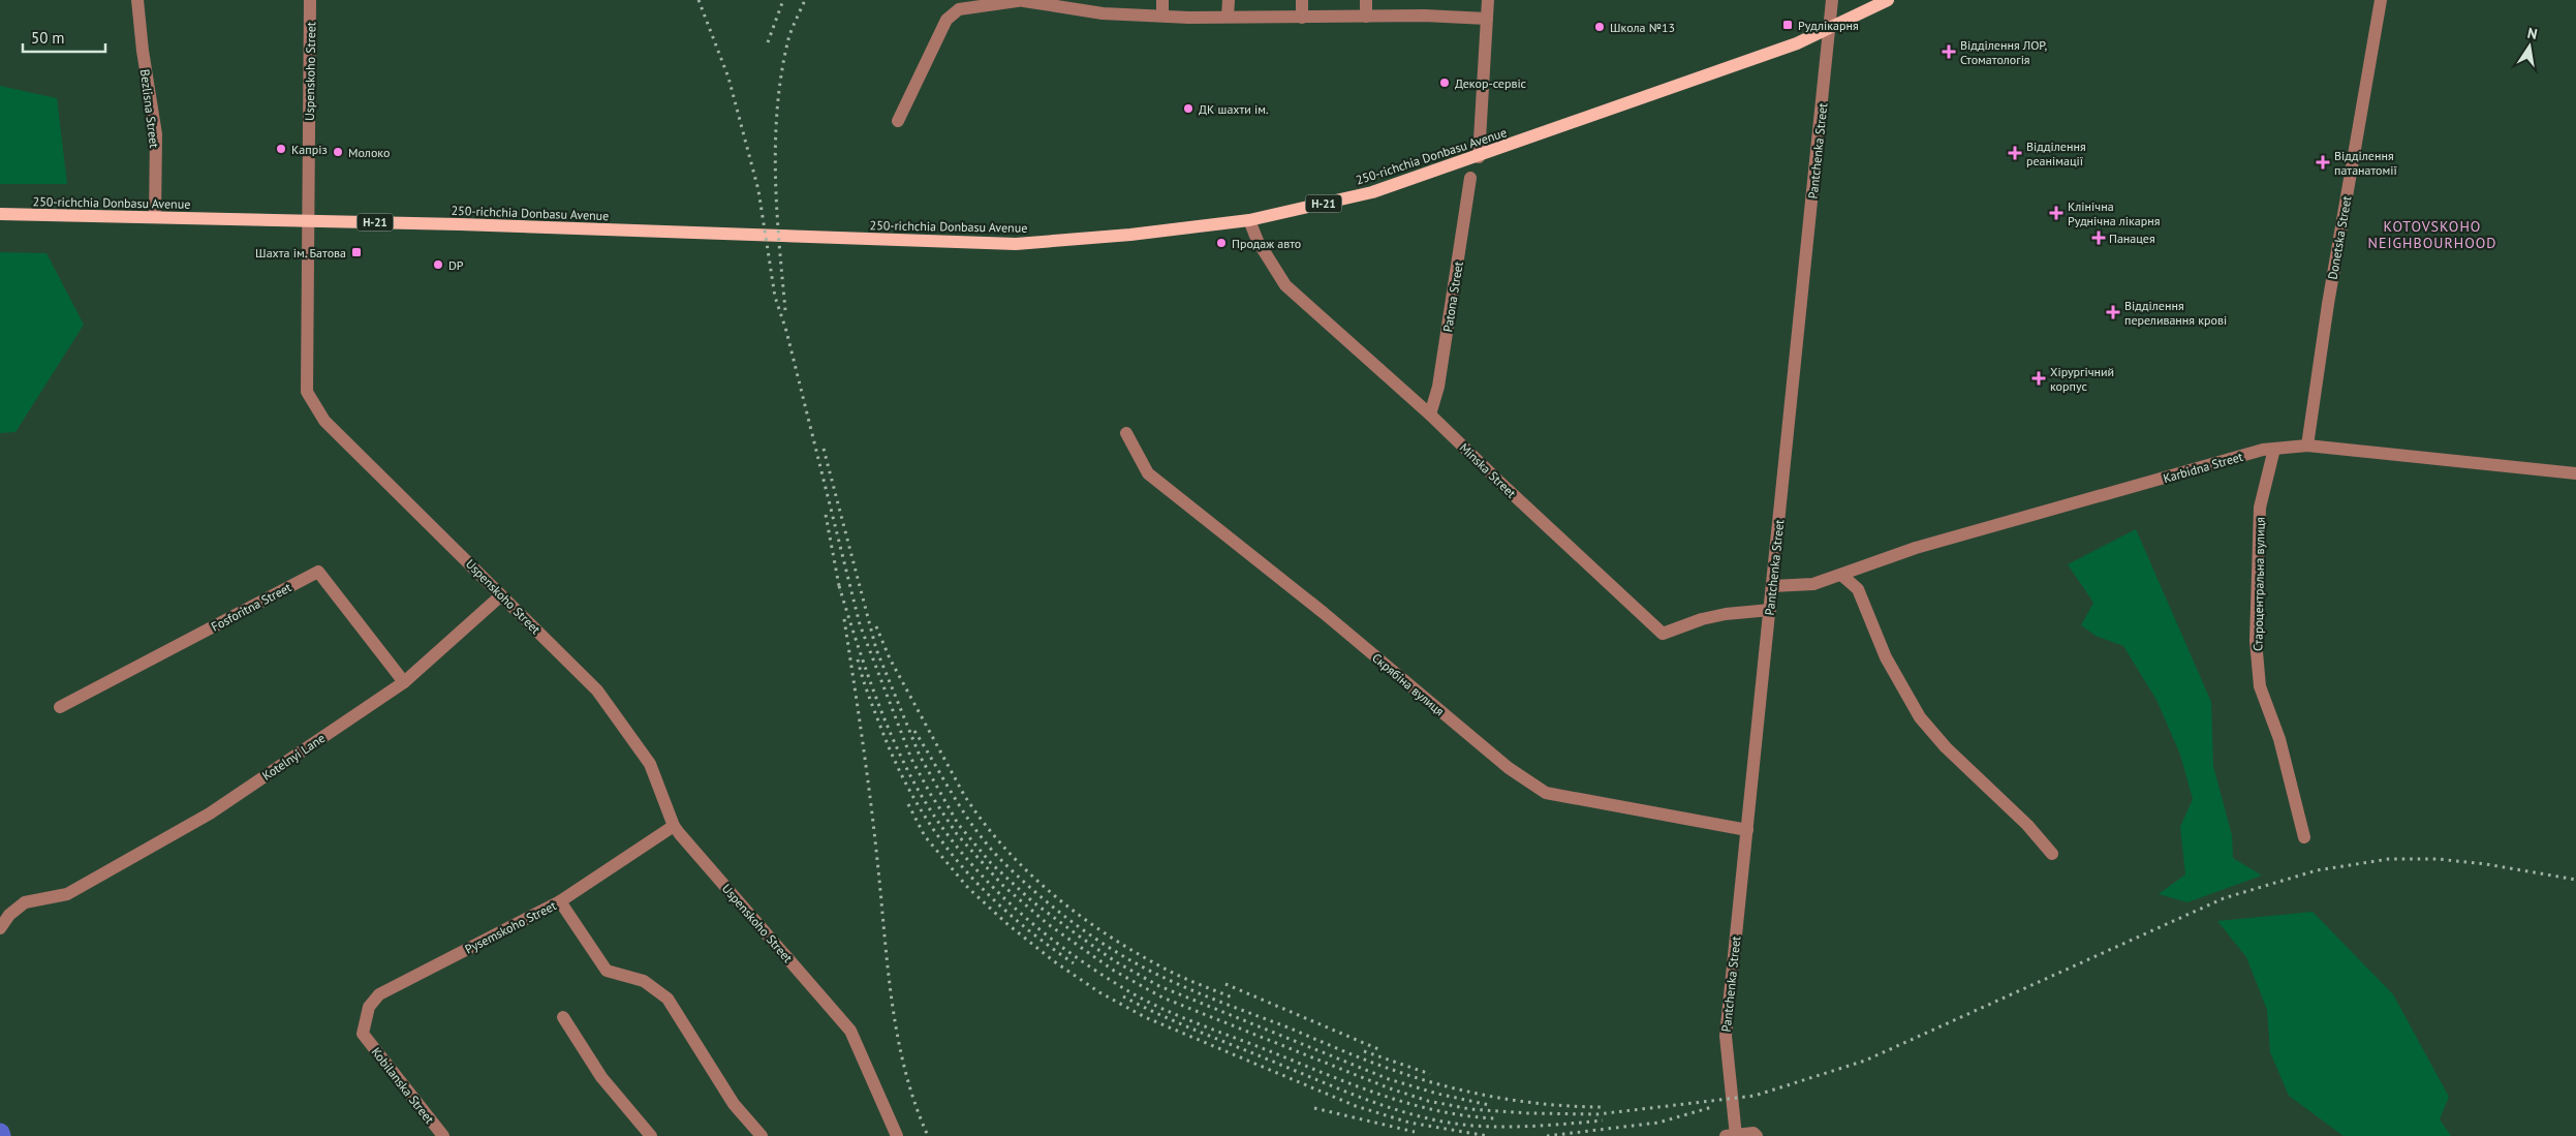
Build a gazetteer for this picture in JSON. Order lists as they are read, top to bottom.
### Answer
{
  "streets": {
    "main road": ["250-richchia Donbasu Avenue", "Н-21"],
    "street": [
      "Uspenskoho Street",
      "Bezlisna Street",
      "Pantchenka Street",
      "Donetska Street",
      "Patona Street",
      "Karbidna Street",
      "Minska Street",
      "Староцентральна вулиця",
      "Fosforitna Street",
      "Скрябіна вулиця",
      "Kotelnyi Lane",
      "Pysemskoho Street",
      "Kobilanska Street"
    ]
  },
  "crossings": [
    ["Uspenskoho Street", "250-richchia Donbasu Avenue"],
    ["Uspenskoho Street", "Kotelnyi Lane"],
    ["Uspenskoho Street", "Pysemskoho Street"],
    ["Bezlisna Street", "250-richchia Donbasu Avenue"],
    ["Pantchenka Street", "250-richchia Donbasu Avenue"],
    ["Pantchenka Street", "Karbidna Street"],
    ["Pantchenka Street", "Minska Street"],
    ["Pantchenka Street", "Скрябіна вулиця"],
    ["250-richchia Donbasu Avenue", "Minska Street"],
    ["Donetska Street", "Karbidna Street"],
    ["Patona Street", "Minska Street"],
    ["Karbidna Street", "Староцентральна вулиця"],
    ["Fosforitna Street", "Kotelnyi Lane"],
    ["Pysemskoho Street", "Kobilanska Street"]
  ],
  "districts": ["KOTOVSKOHO NEIGHBOURHOOD"],
  "places": {
    "transit": ["Рудлікарня", "Шахта ім. Батова"],
    "other": [
      "Школа №13",
      "Декор-сервіс",
      "ДК шахти ім.",
      "Капріз",
      "Молоко",
      "Продаж авто",
      "DP"
    ],
    "health": [
      "Відділення ЛОР, Стоматологія",
      "Відділення реанімації",
      "Відділення патанатомії",
      "Клінічна Руднічна лікарня",
      "Панацея",
      "Відділення переливання крові",
      "Хірургічний корпус"
    ]
  },
  "scale_bar": "50 m",
  "north": "top"
}
